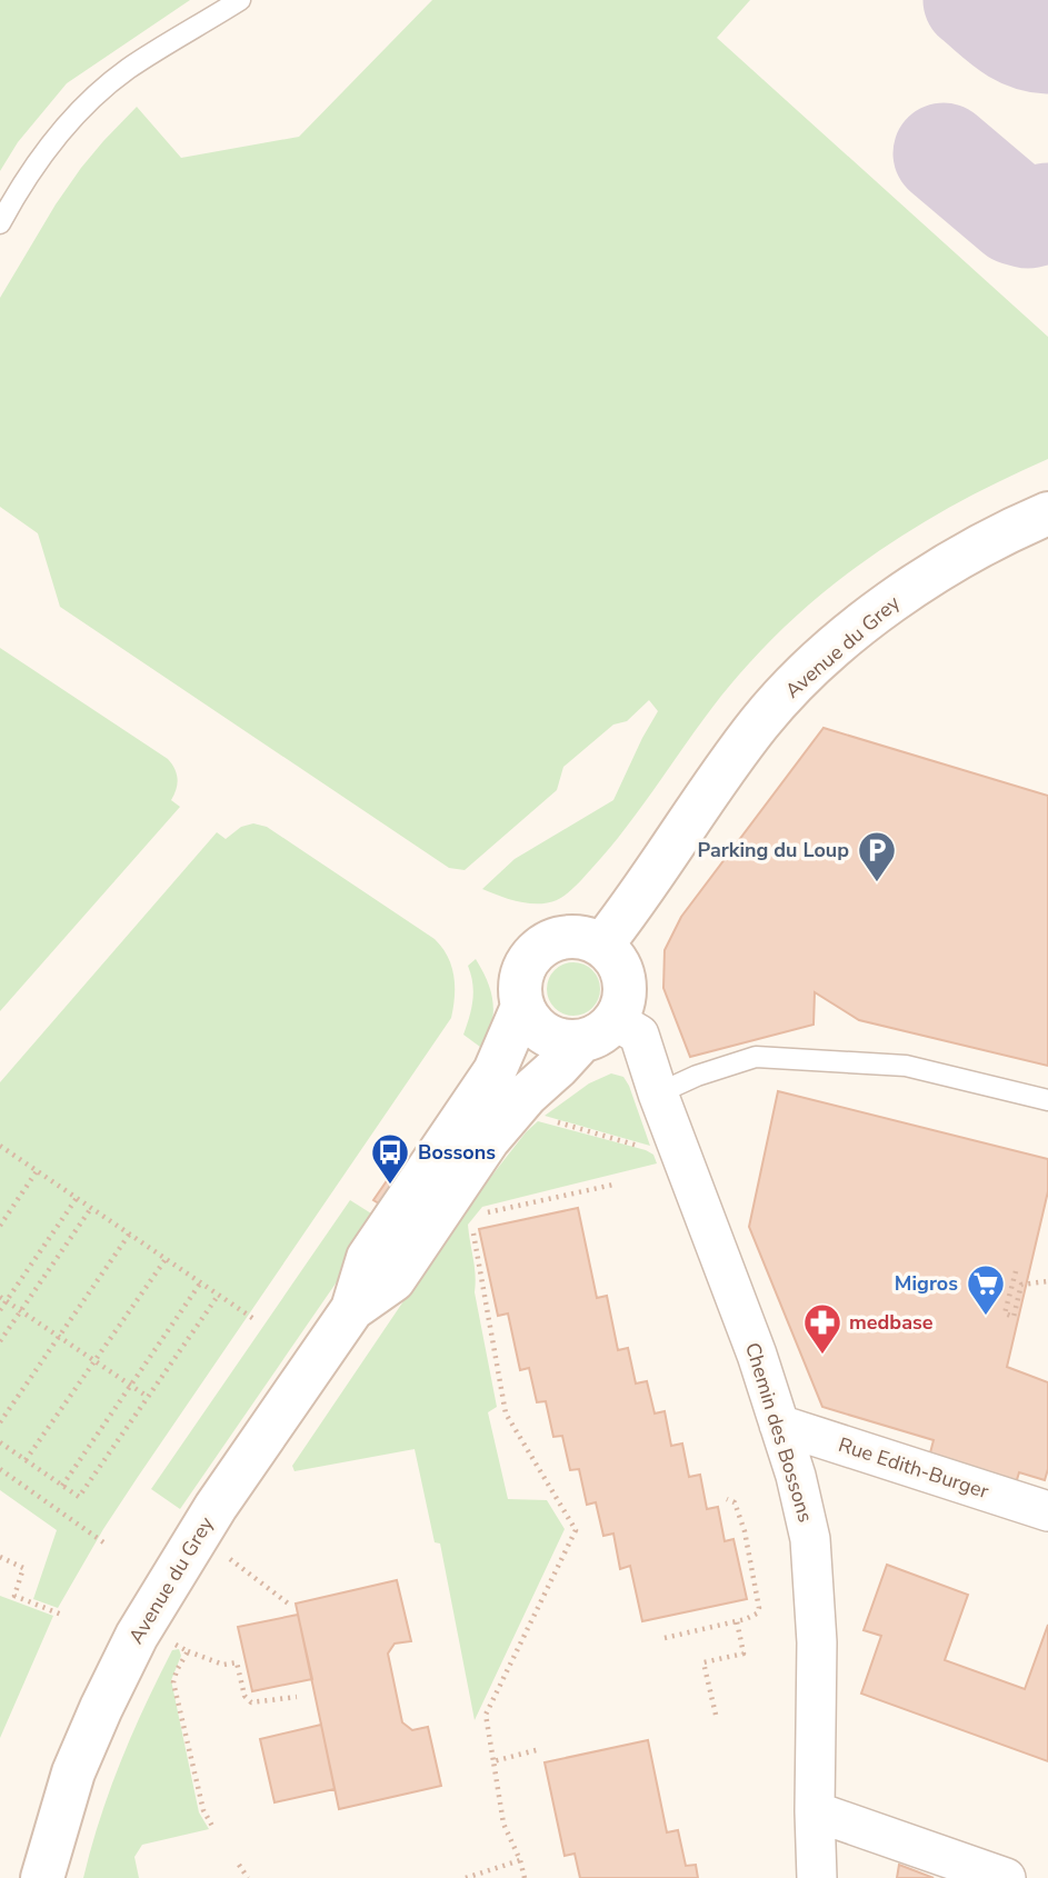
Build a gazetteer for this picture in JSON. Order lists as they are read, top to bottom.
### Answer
{
  "streets": {
    "street": ["Avenue du Grey", "Chemin des Bossons", "Rue Edith-Burger"]
  },
  "crossings": [
    ["Avenue du Grey", "Chemin des Bossons"],
    ["Chemin des Bossons", "Rue Edith-Burger"]
  ],
  "places": {
    "parking": ["Parking du Loup"],
    "bus stop": ["Bossons"],
    "supermarket": ["Migros"],
    "pharmacy": ["medbase"]
  }
}
